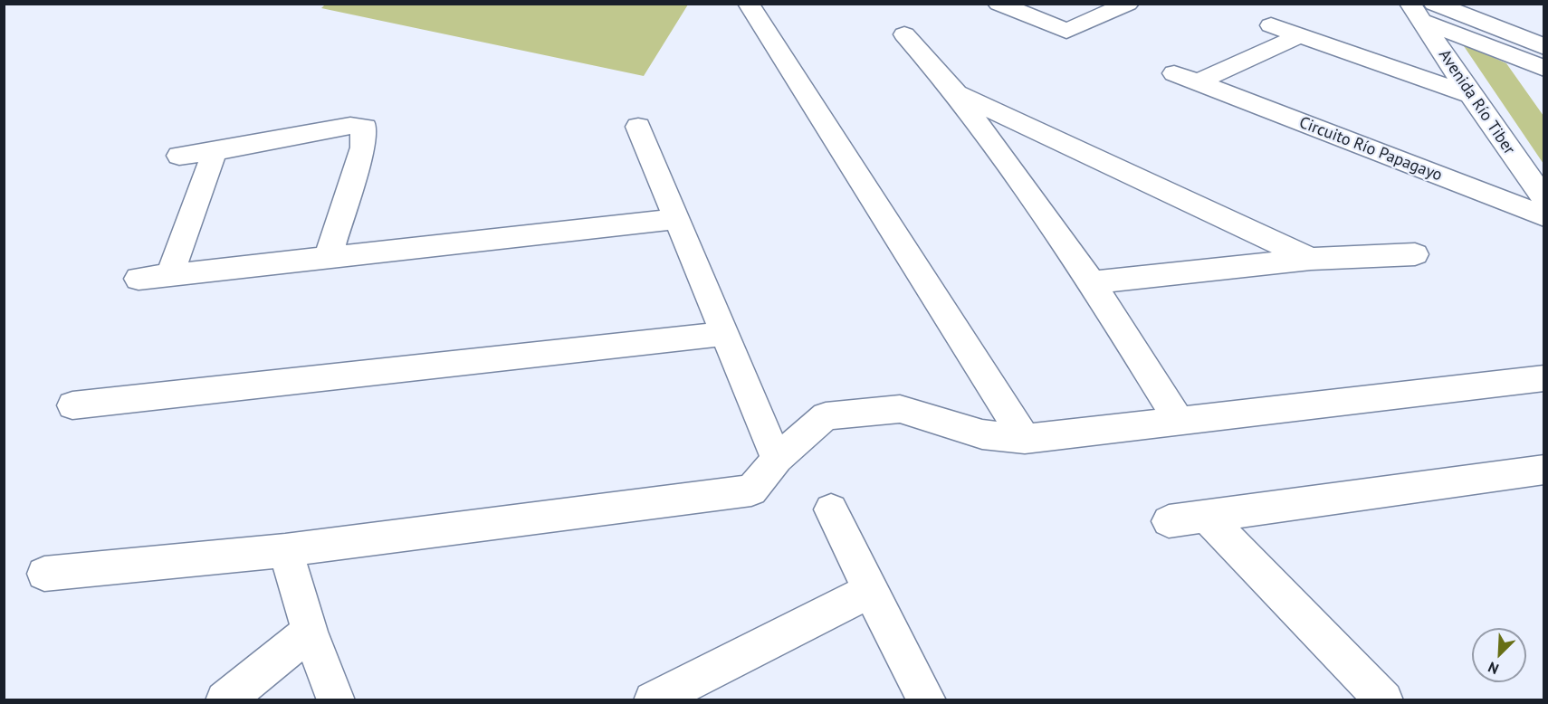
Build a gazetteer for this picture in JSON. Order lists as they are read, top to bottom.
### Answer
{
  "streets": {
    "street": ["Avenida Río Tiber", "Circuito Río Papagayo"]
  },
  "north": "bottom left"
}
